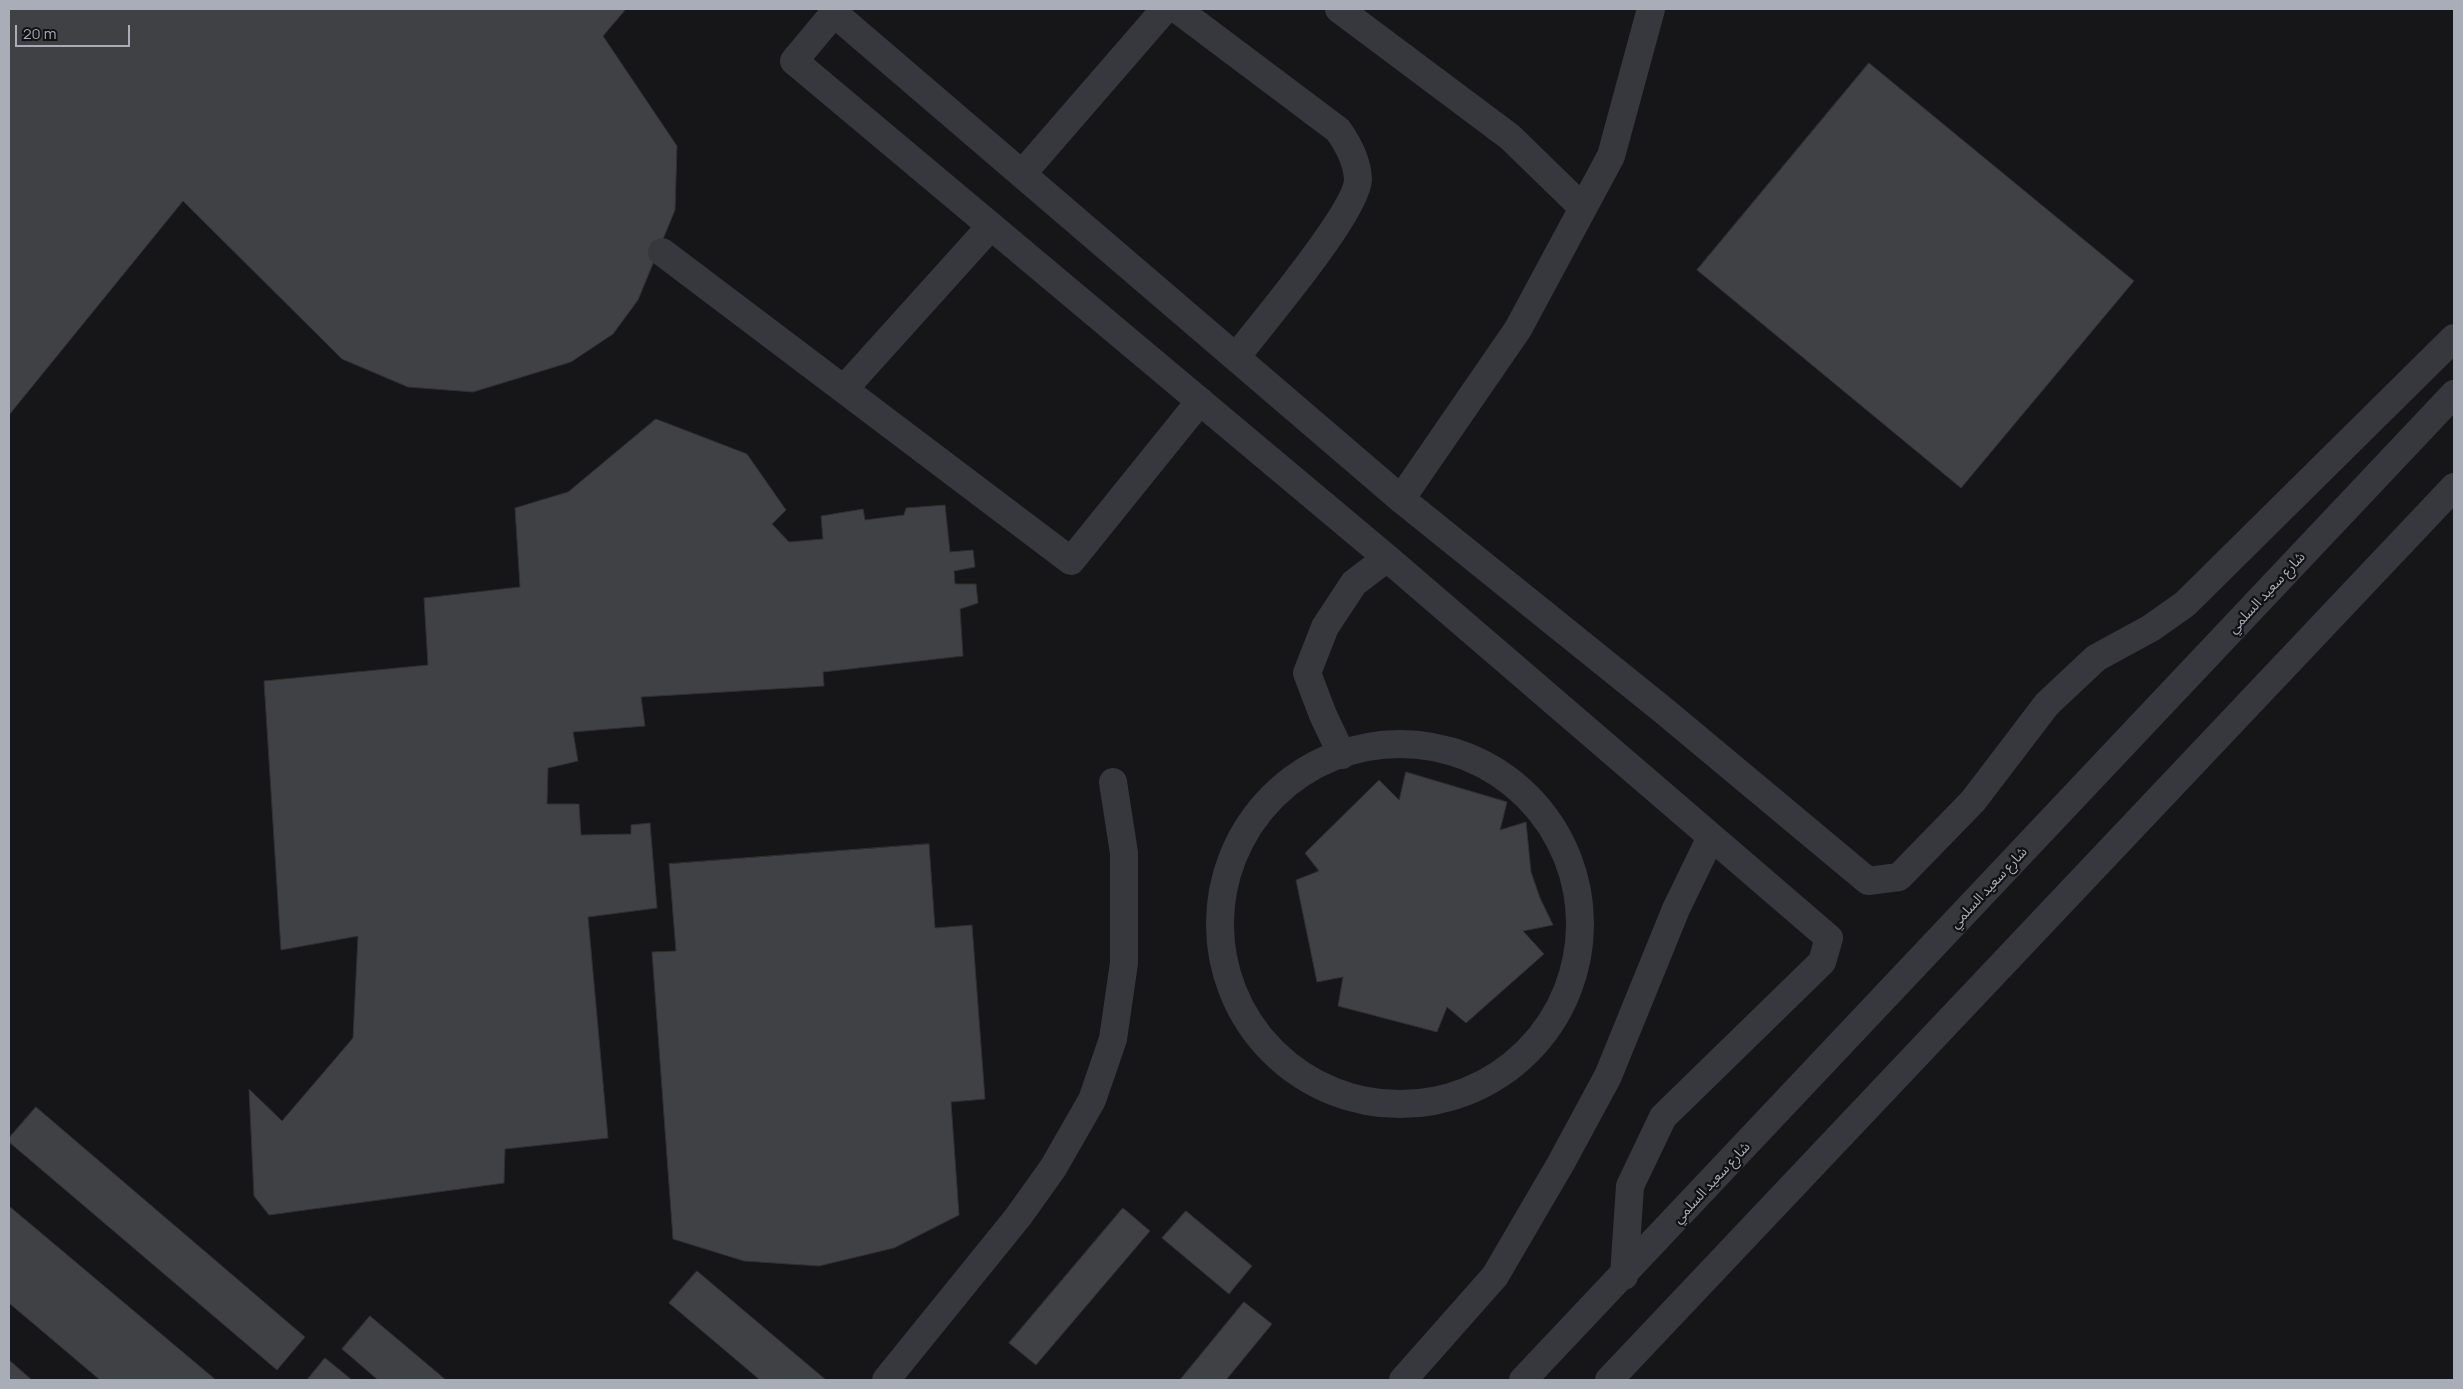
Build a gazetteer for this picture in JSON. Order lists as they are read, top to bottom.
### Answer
{
  "streets": {
    "street": ["شارع سعيد السلمي"]
  },
  "scale_bar": "20 m"
}
